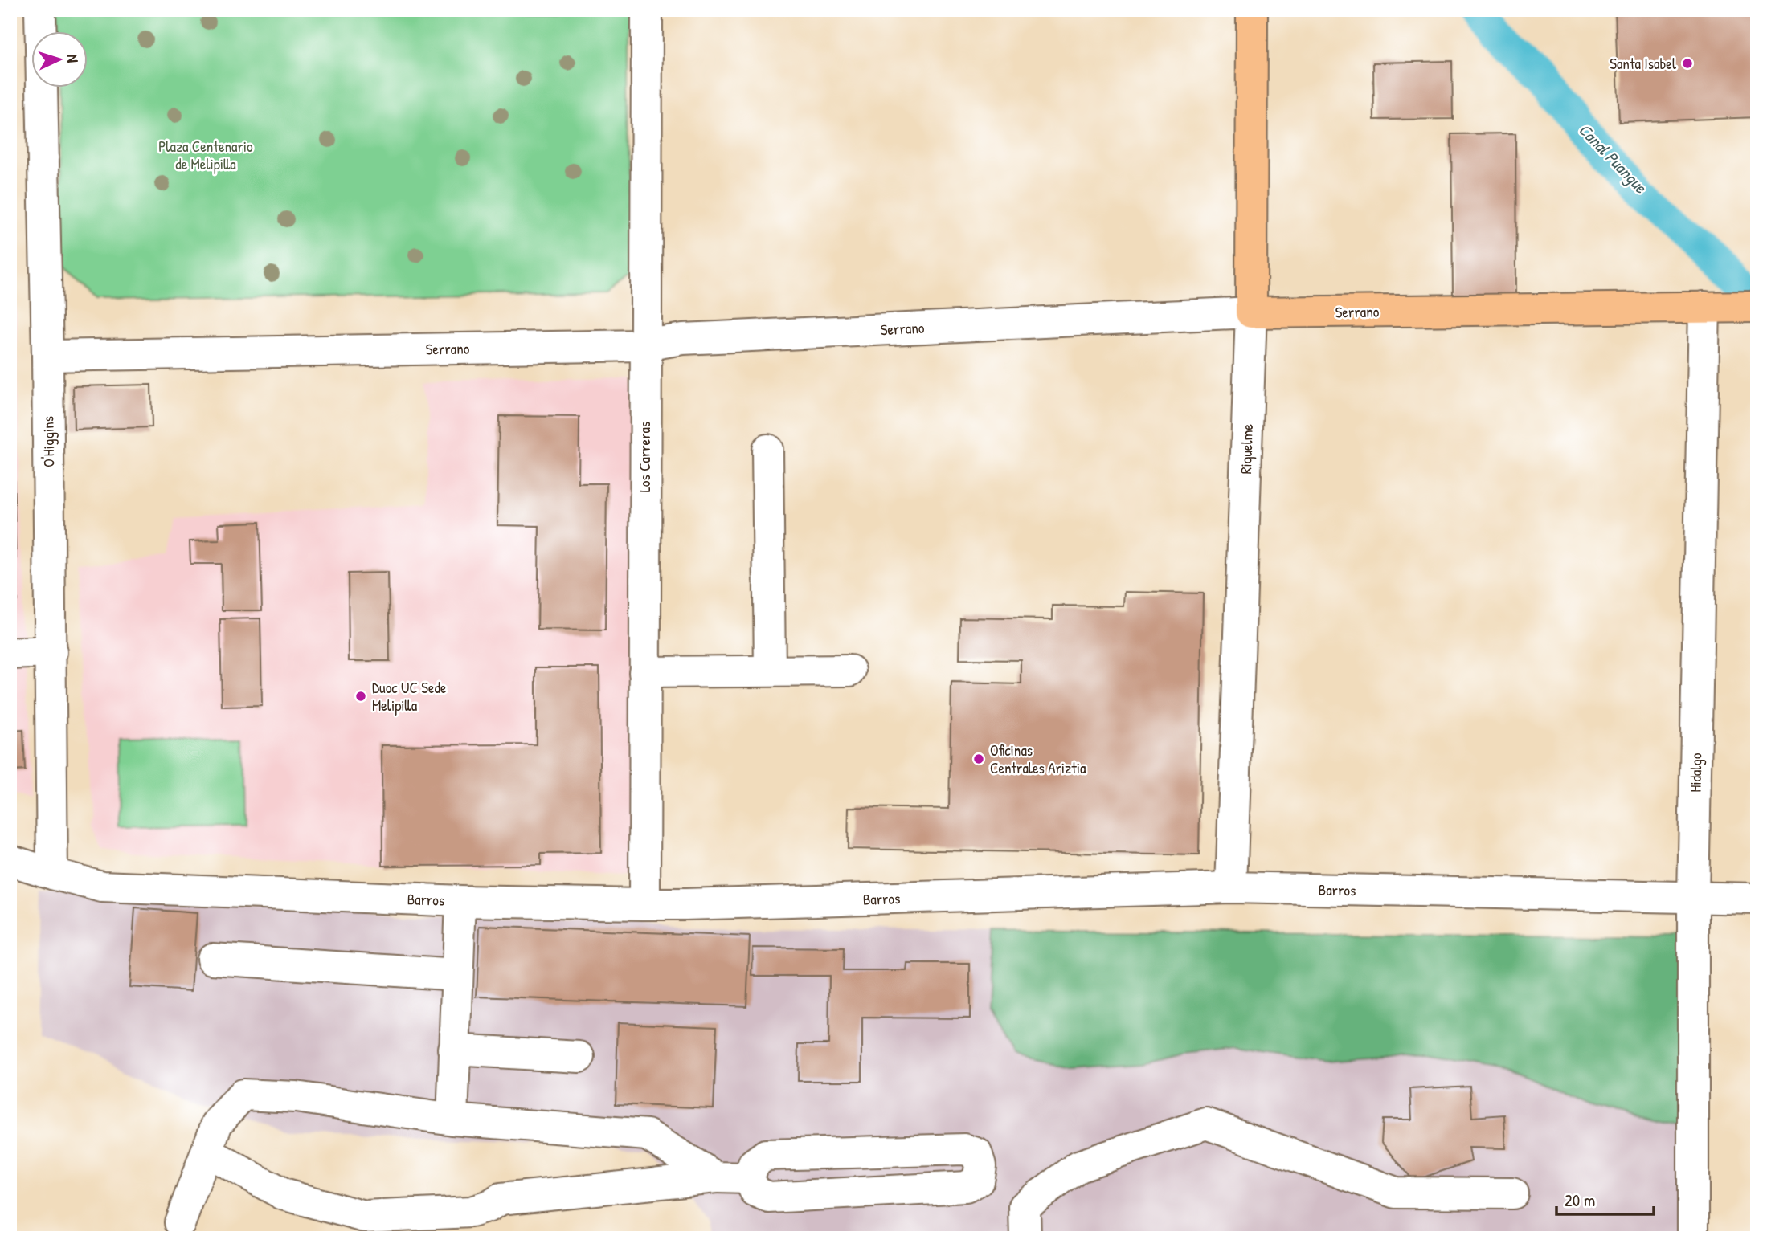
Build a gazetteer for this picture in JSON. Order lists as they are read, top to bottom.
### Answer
{
  "streets": {
    "main road": ["Serrano", "Riquelme"],
    "street": [
      "O'Higgins",
      "Los Carreras",
      "Hidalgo",
      "Barros"
    ]
  },
  "crossings": [
    ["Serrano", "O'Higgins"],
    ["Serrano", "Riquelme"],
    ["Serrano", "Los Carreras"],
    ["Serrano", "Hidalgo"],
    ["O'Higgins", "Barros"],
    ["Riquelme", "Barros"],
    ["Los Carreras", "Barros"],
    ["Hidalgo", "Barros"]
  ],
  "water": ["Canal Puangue"],
  "parks": ["Plaza Centenario de Melipilla"],
  "places": ["Santa Isabel", "Duoc UC Sede Melipilla", "Oficinas Centrales Ariztia"],
  "scale_bar": "20 m",
  "north": "right"
}
